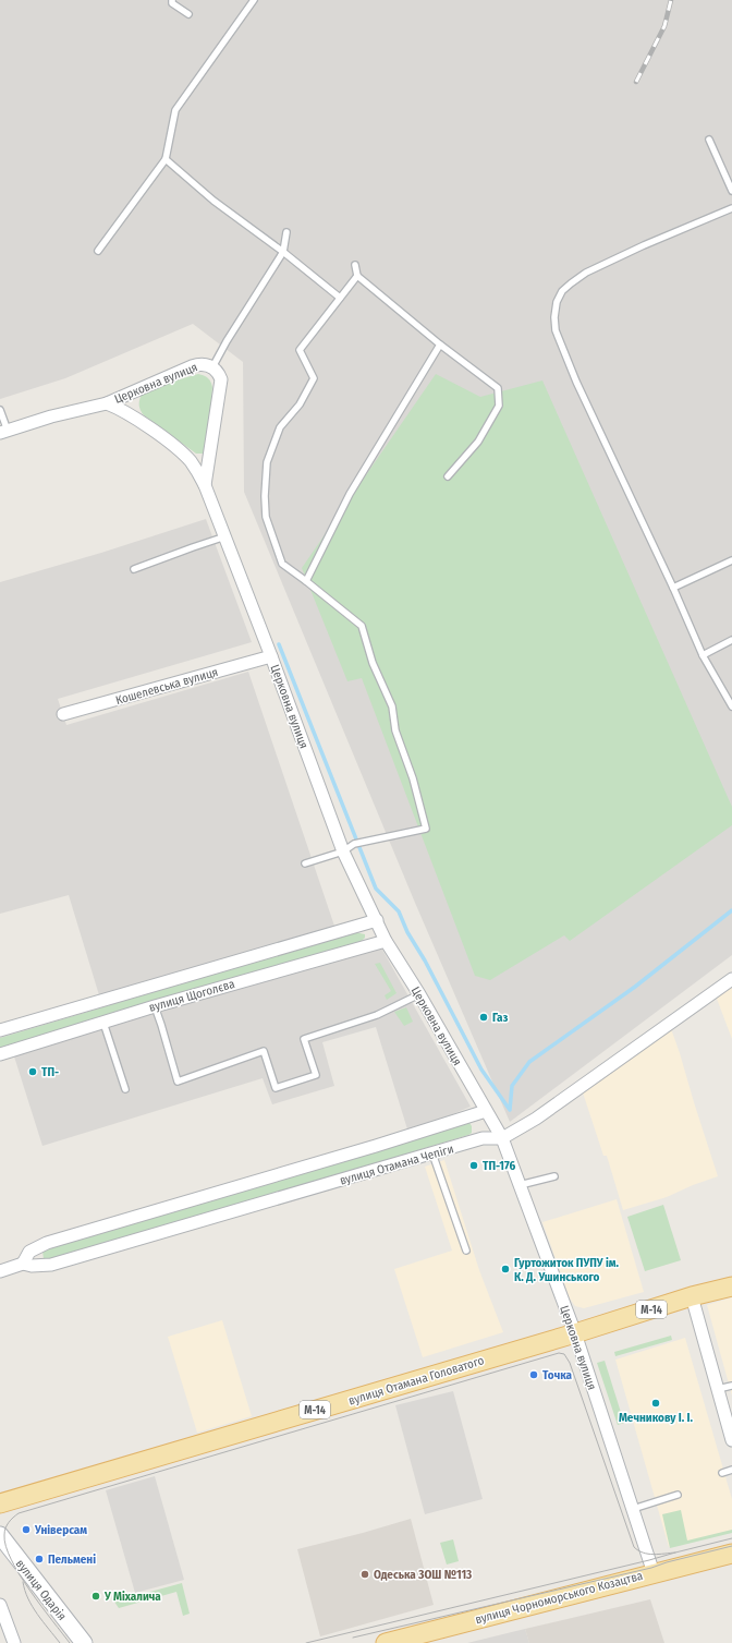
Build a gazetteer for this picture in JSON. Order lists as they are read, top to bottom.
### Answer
{
  "streets": {
    "main road": ["М-14", "вулиця Отамана Головатого", "вулиця Чорноморського Козацтва"],
    "street": [
      "Церковна вулиця",
      "Кошелевська вулиця",
      "вулиця Щоголєва",
      "вулиця Отамана Чепіги",
      "вулиця Одарія"
    ]
  },
  "crossings": [
    ["Церковна вулиця", "Кошелевська вулиця"],
    ["Церковна вулиця", "вулиця Щоголєва"],
    ["Церковна вулиця", "вулиця Отамана Чепіги"],
    ["Церковна вулиця", "вулиця Отамана Головатого"],
    ["Церковна вулиця", "вулиця Чорноморського Козацтва"]
  ],
  "places": [
    "Газ",
    "ТП-",
    "ТП-176",
    "Гуртожиток ПУПУ ім. К. Д. Ушинського",
    "Точка",
    "Мечникову І. І.",
    "Унiверсам",
    "Пельмені",
    "Одеська ЗОШ №113",
    "У Міхалича"
  ]
}
